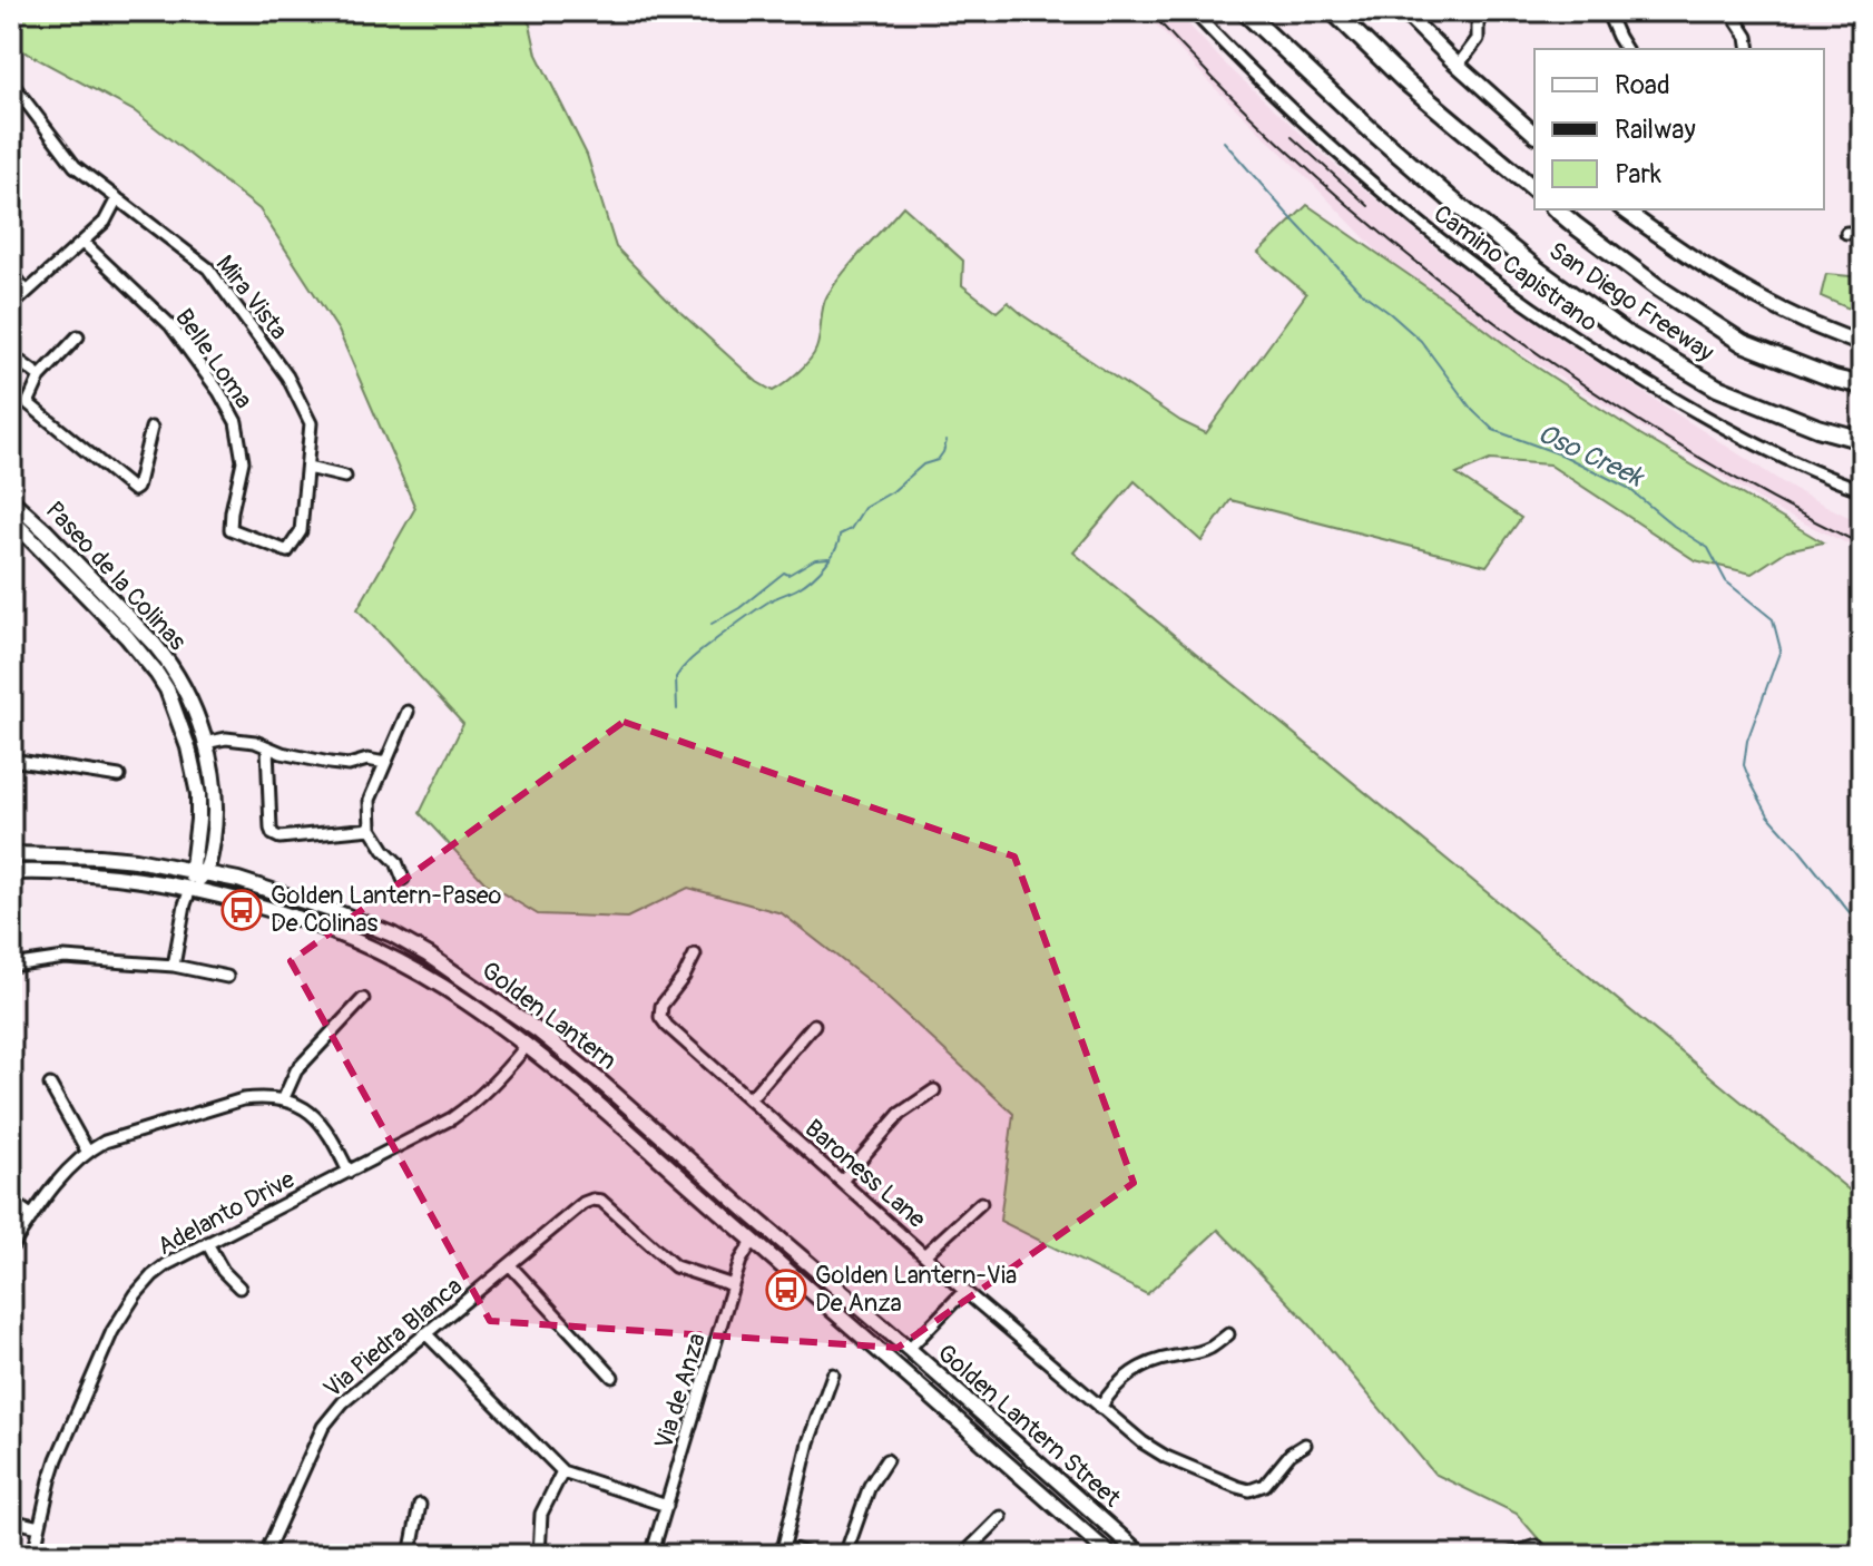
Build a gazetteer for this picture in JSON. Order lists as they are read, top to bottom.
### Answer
{
  "streets": {
    "highway": ["San Diego Freeway"],
    "main road": ["Paseo de la Colinas", "Golden Lantern", "Golden Lantern Street"],
    "street": [
      "Camino Capistrano",
      "Mira Vista",
      "Belle Loma",
      "Baroness Lane",
      "Adelanto Drive",
      "Via Piedra Blanca",
      "Via de Anza"
    ]
  },
  "crossings": [
    ["Mira Vista", "Belle Loma"],
    ["Paseo de la Colinas", "Golden Lantern"],
    ["Golden Lantern", "Adelanto Drive"],
    ["Golden Lantern", "Via de Anza"],
    ["Golden Lantern", "Golden Lantern Street"],
    ["Via Piedra Blanca", "Via de Anza"],
    ["Via de Anza", "Golden Lantern Street"]
  ],
  "water": ["Oso Creek"],
  "places": {
    "bus stop": ["Golden Lantern-Paseo De Colinas", "Golden Lantern-Via De Anza"]
  },
  "legend": ["Road", "Railway", "Park"]
}
